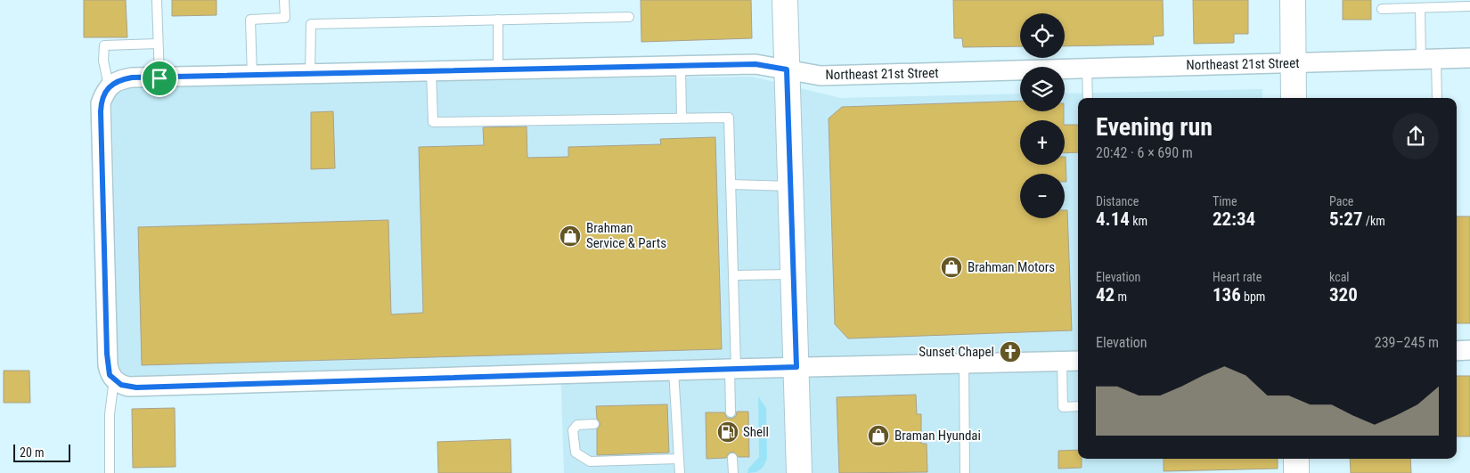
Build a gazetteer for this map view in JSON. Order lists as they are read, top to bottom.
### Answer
{
  "streets": {
    "street": ["Northeast 21st Street"]
  },
  "places": {
    "shop": ["Brahman Service & Parts", "Brahman Motors", "Braman Hyundai"],
    "church": ["Sunset Chapel"],
    "fuel station": ["Shell"]
  },
  "scale_bar": "20 m",
  "page": {
    "map_buttons": ["+", "−"],
    "heading": ["Evening run", "20:42 · 6 × 690 m"],
    "stats": [
      ["Distance", "4.14 km"],
      ["Time", "22:34"],
      ["Pace", "5:27 /km"],
      ["Elevation", "42 m"],
      ["Heart rate", "136 bpm"],
      ["kcal", "320"]
    ],
    "chart": ["Elevation", "239–245 m"],
    "scale": "20 m"
  }
}
